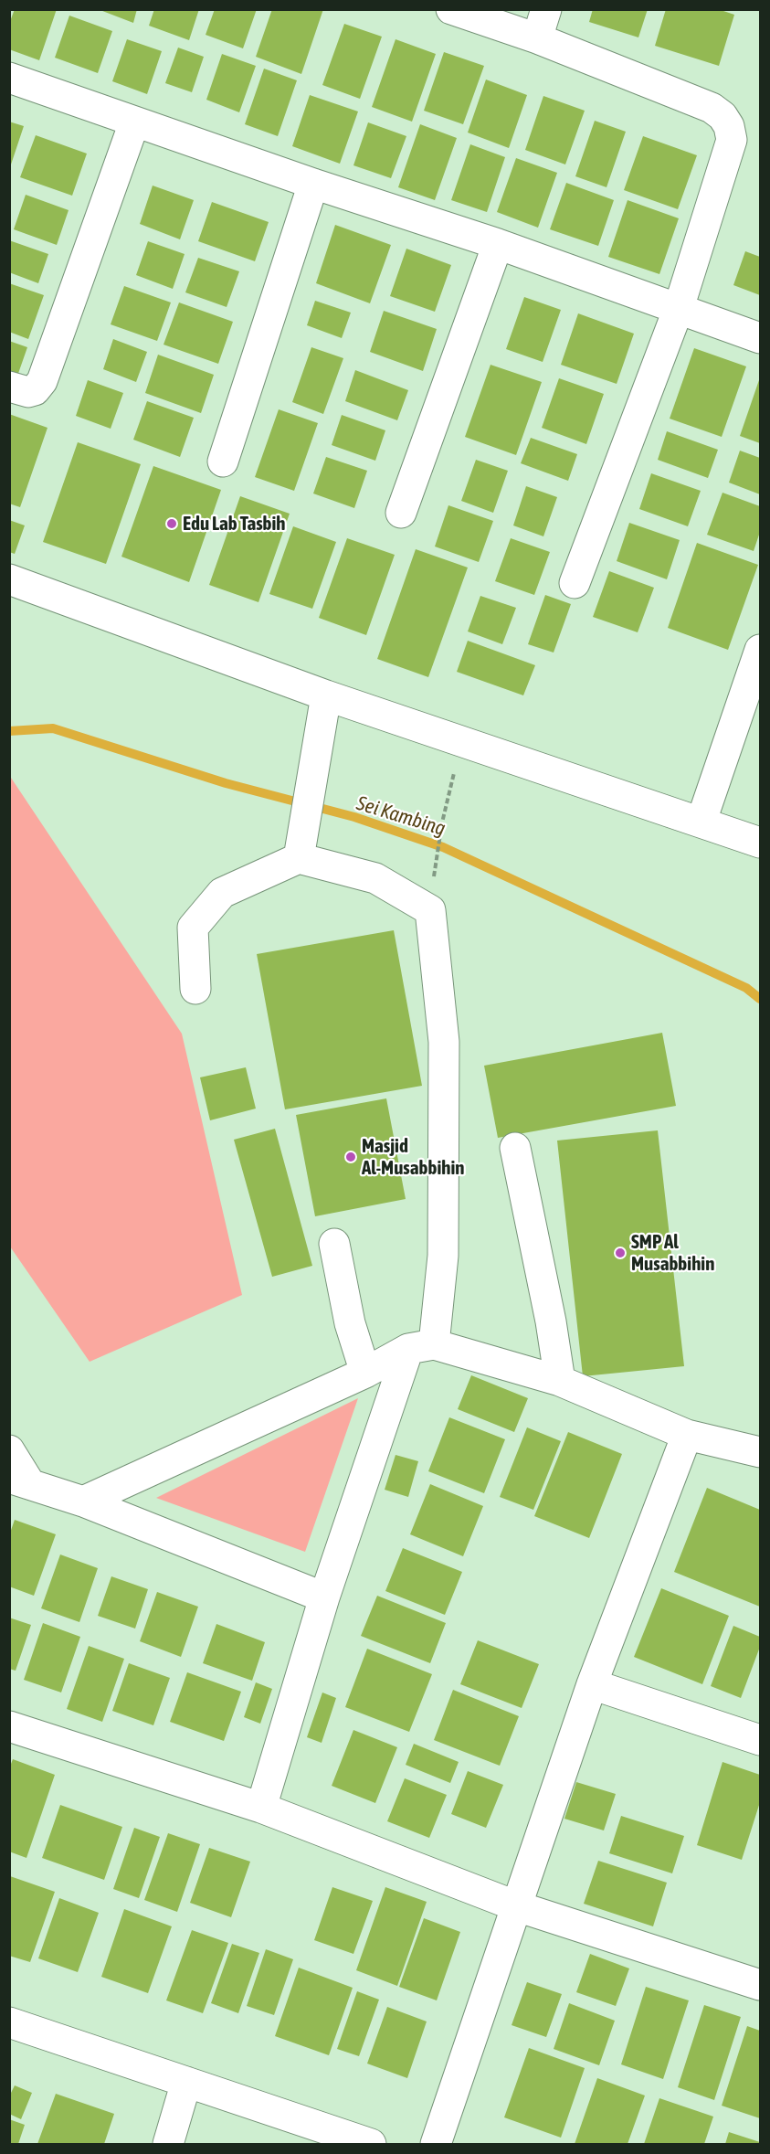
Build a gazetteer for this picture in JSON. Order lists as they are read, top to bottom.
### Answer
{
  "water": ["Sei Kambing"],
  "places": ["Edu Lab Tasbih", "Masjid Al-Musabbihin", "SMP Al Musabbihin"]
}
